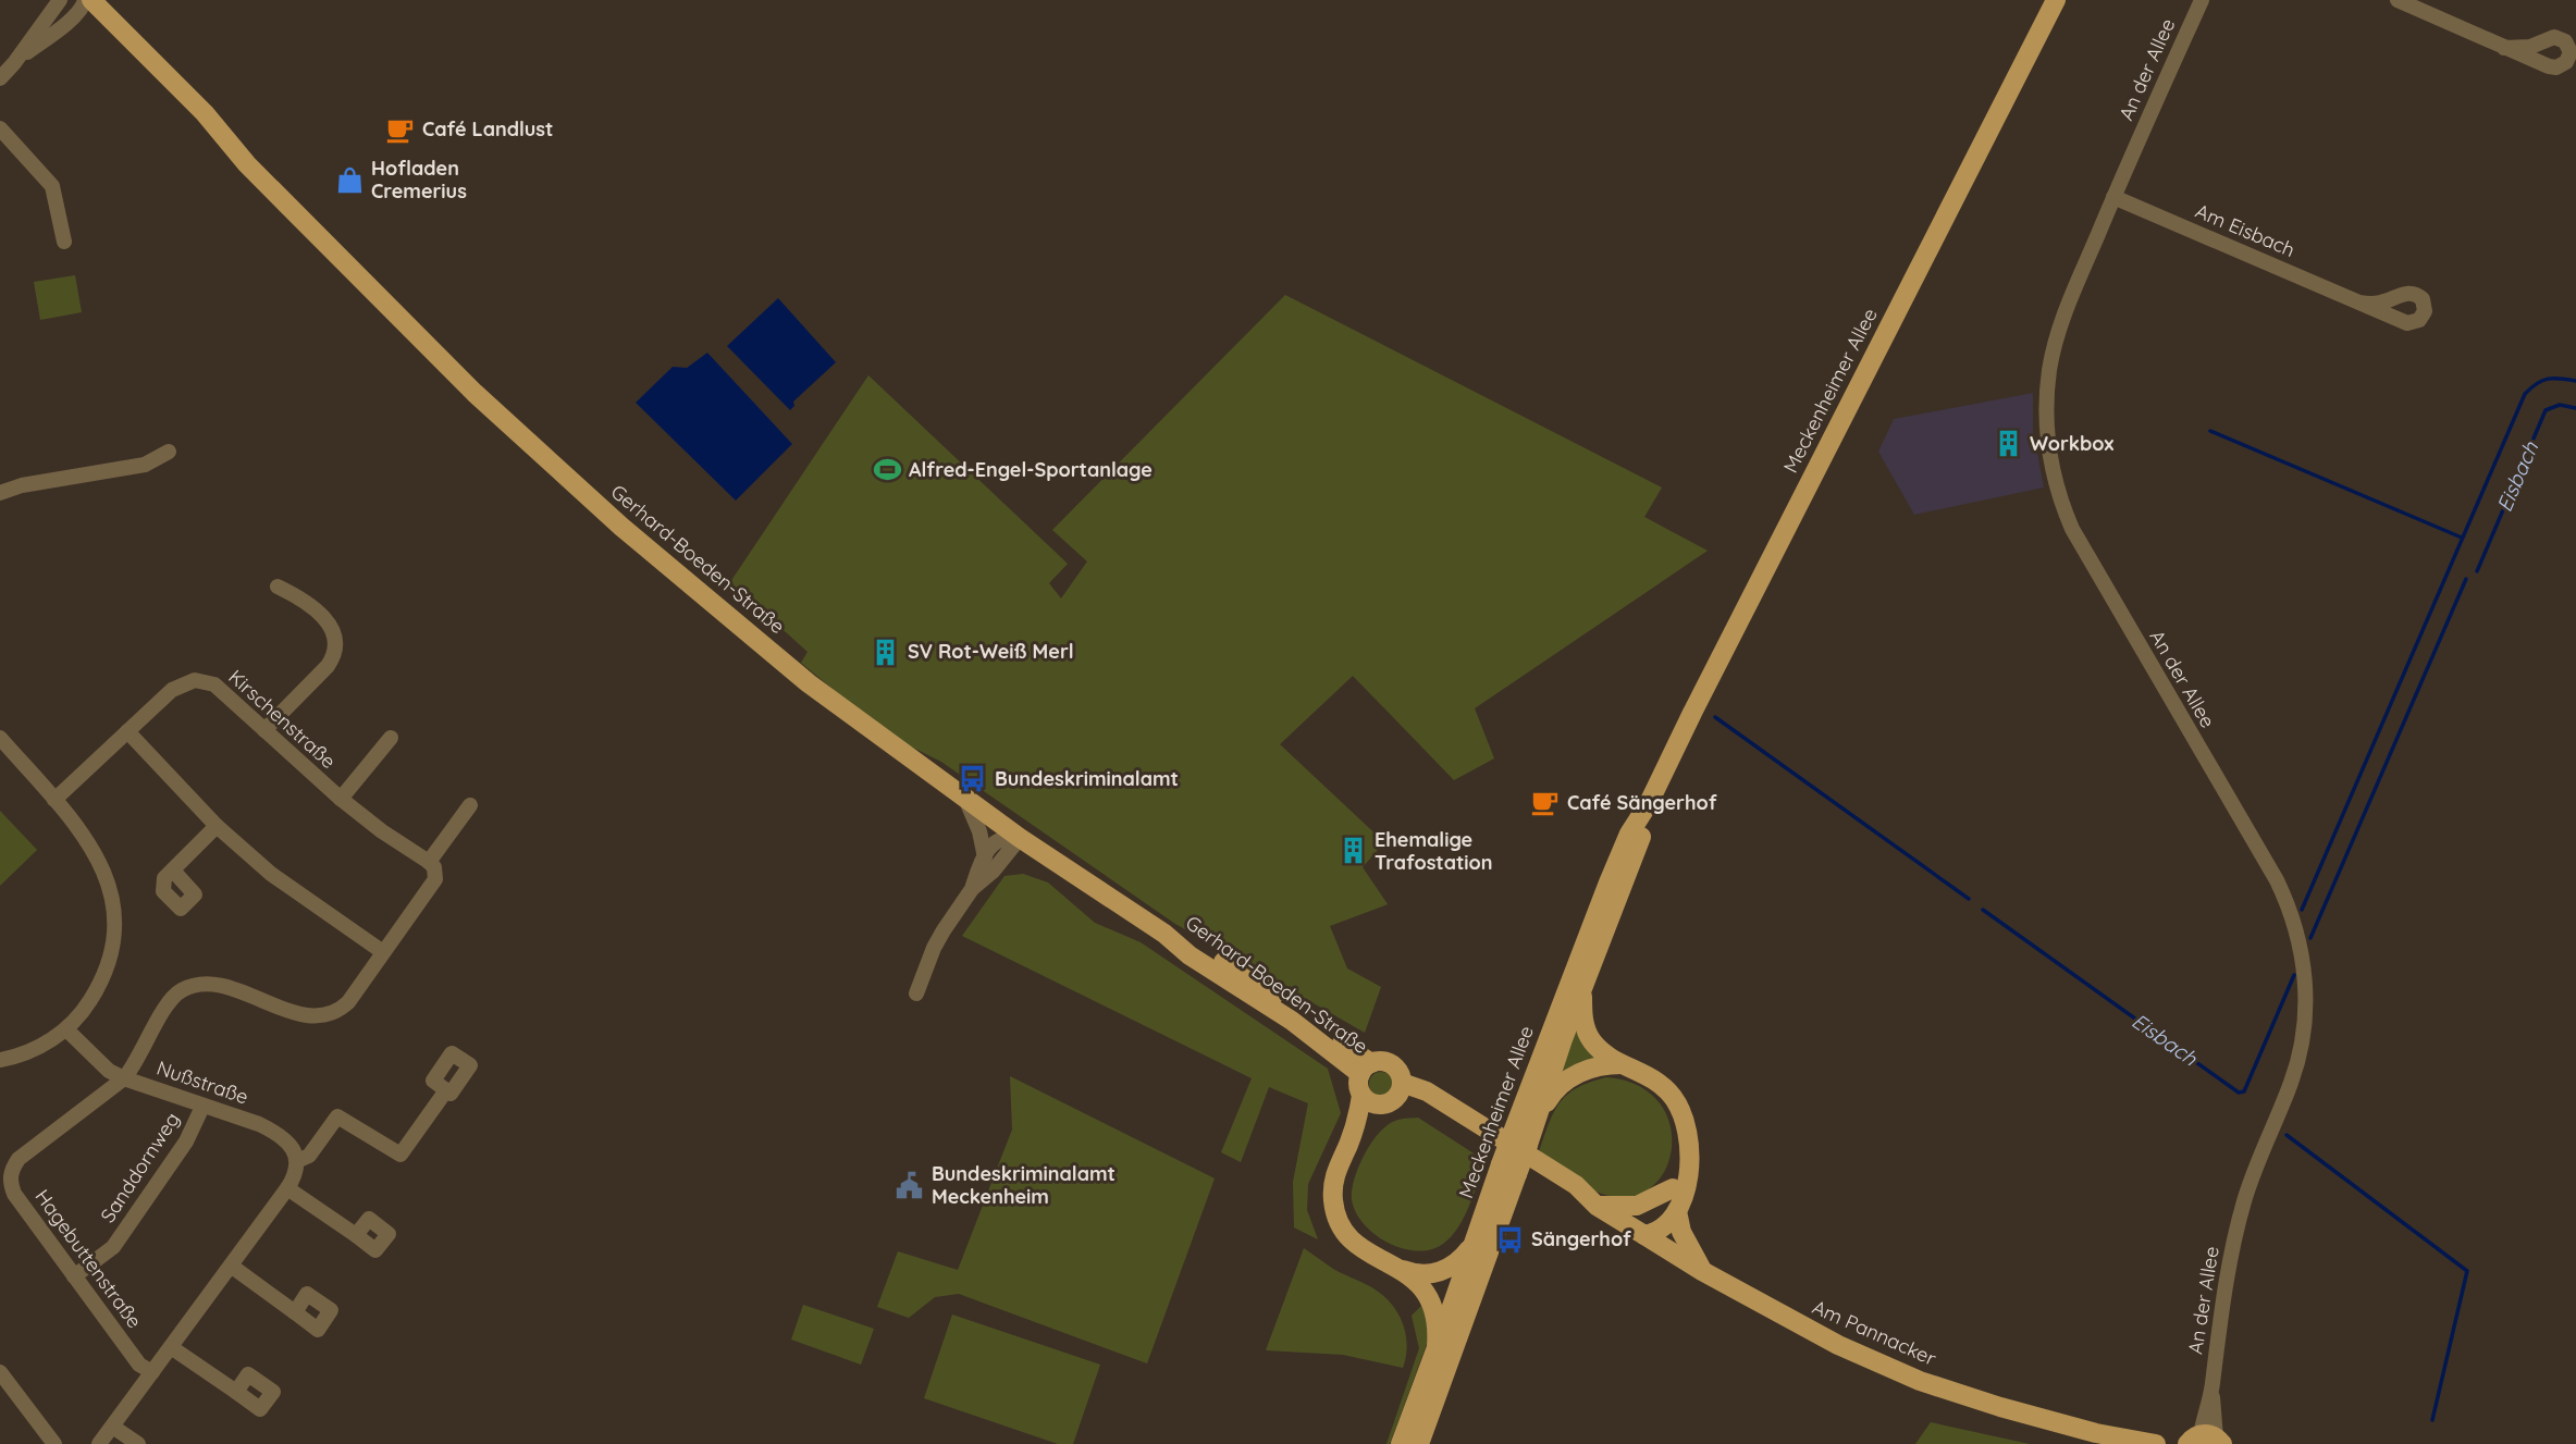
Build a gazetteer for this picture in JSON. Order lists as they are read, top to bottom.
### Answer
{
  "streets": {
    "main road": ["Meckenheimer Allee", "Gerhard-Boeden-Straße", "Am Pannacker"],
    "street": [
      "An der Allee",
      "Am Eisbach",
      "Kirschenstraße",
      "Nußstraße",
      "Sanddornweg",
      "Hagebuttenstraße"
    ]
  },
  "crossings": [
    ["An der Allee", "Am Eisbach"],
    ["Gerhard-Boeden-Straße", "Am Pannacker"],
    ["Nußstraße", "Sanddornweg"],
    ["Nußstraße", "Hagebuttenstraße"],
    ["Sanddornweg", "Hagebuttenstraße"]
  ],
  "water": ["Eisbach"],
  "places": {
    "cafe": ["Café Landlust", "Café Sängerhof"],
    "shop": ["Hofladen Cremerius"],
    "building": ["Workbox", "SV Rot-Weiß Merl", "Ehemalige Trafostation"],
    "sports": ["Alfred-Engel-Sportanlage"],
    "bus stop": ["Bundeskriminalamt", "Sängerhof"],
    "public building": ["Bundeskriminalamt Meckenheim"]
  }
}
